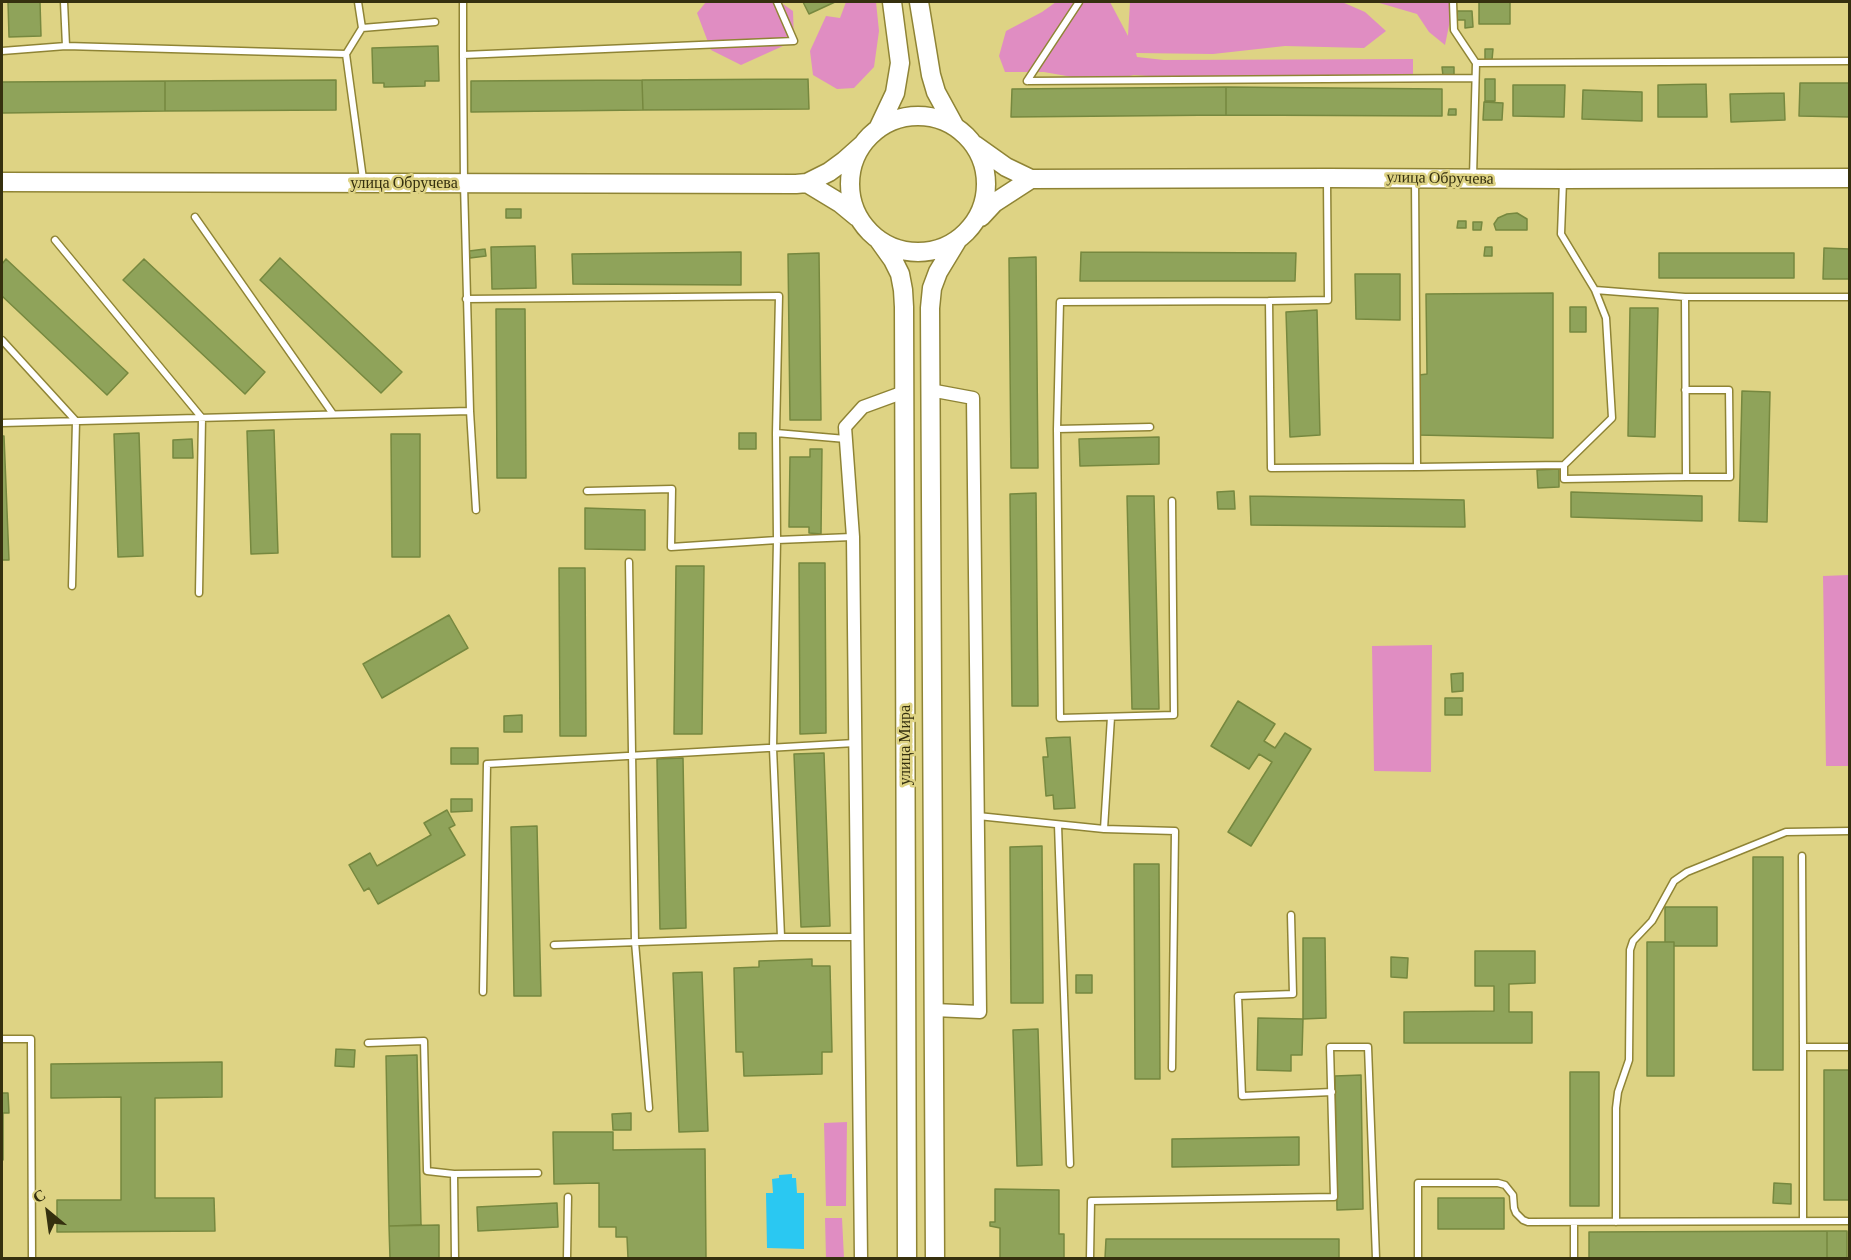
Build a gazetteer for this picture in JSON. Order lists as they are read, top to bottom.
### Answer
{
  "streets": {
    "main road": ["улица Обручева", "улица Мира"]
  },
  "crossings": [
    ["улица Обручева", "улица Мира"]
  ],
  "north": "top left"
}
